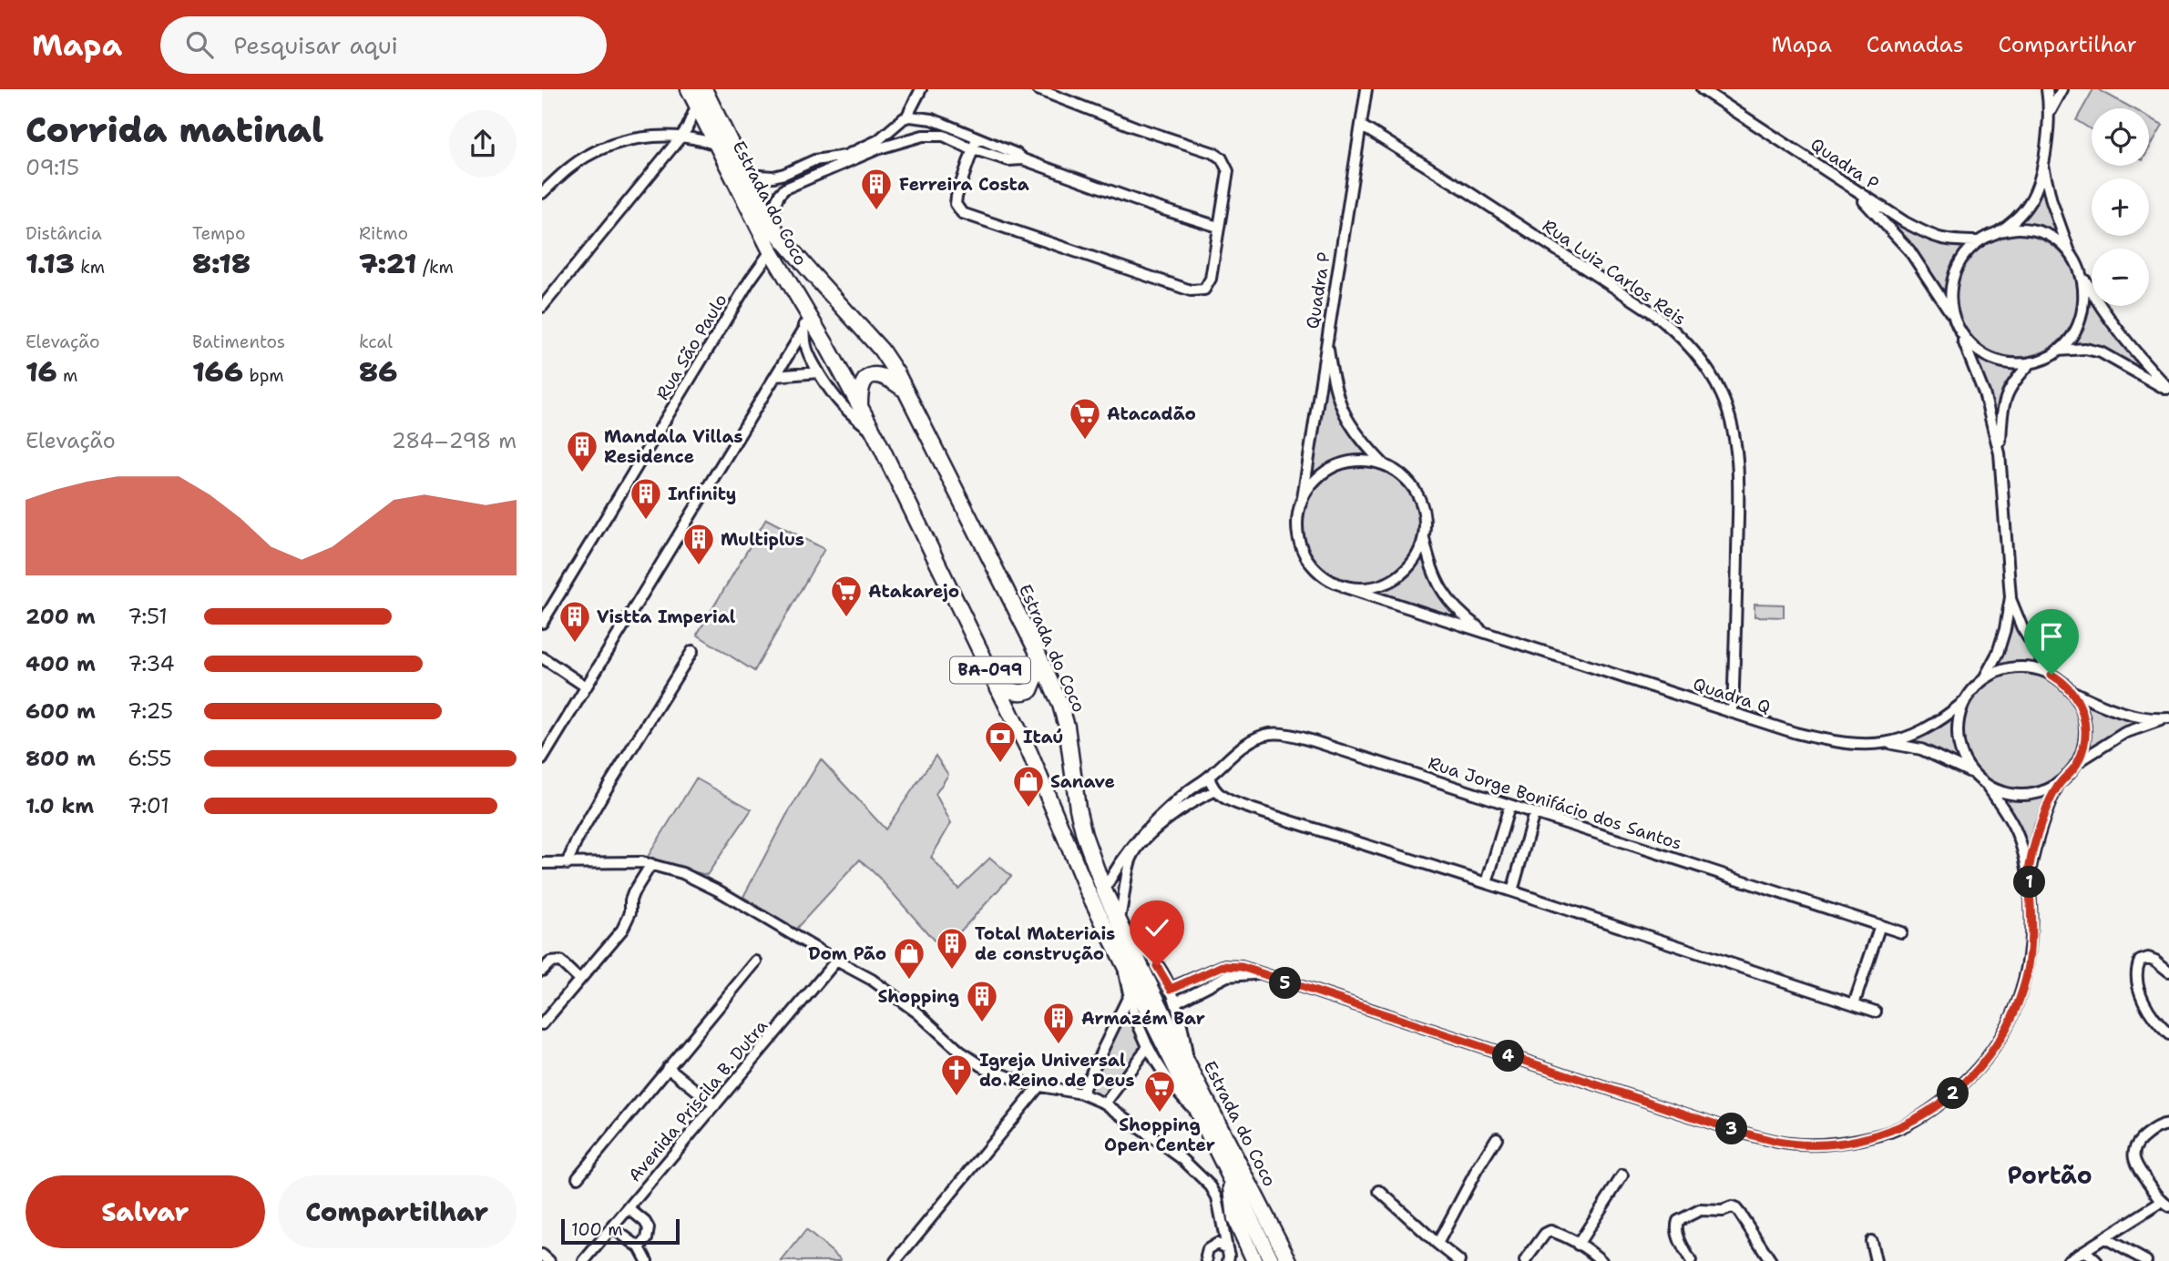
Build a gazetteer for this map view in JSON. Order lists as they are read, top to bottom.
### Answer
{
  "streets": {
    "highway": ["Estrada do Coco", "BA-099"],
    "street": [
      "Quadra P",
      "Rua Luiz Carlos Reis",
      "Rua São Paulo",
      "Quadra Q",
      "Rua Jorge Bonifácio dos Santos",
      "Avenida Priscila B. Dutra"
    ]
  },
  "crossings": [
    ["Quadra P", "Rua Luiz Carlos Reis"],
    ["Estrada do Coco", "Rua São Paulo"],
    ["Rua Luiz Carlos Reis", "Quadra Q"]
  ],
  "districts": ["Portão"],
  "places": {
    "building": [
      "Ferreira Costa",
      "Mandala Villas Residence",
      "Infinity",
      "Multiplus",
      "Vistta Imperial",
      "Total Materiais de construção",
      "Shopping",
      "Armazém Bar"
    ],
    "supermarket": ["Atacadão", "Atakarejo", "Shopping Open Center"],
    "bank": ["Itaú"],
    "shop": ["Sanave", "Dom Pão"],
    "church": ["Igreja Universal do Reino de Deus"]
  },
  "scale_bar": "100 m",
  "page": {
    "header": "Mapa",
    "search": "Pesquisar aqui",
    "nav": ["Mapa", "Camadas", "Compartilhar"],
    "heading": ["Corrida matinal", "09:15"],
    "map_buttons": ["+", "−"],
    "stats": [
      ["Distância", "1.13 km"],
      ["Tempo", "8:18"],
      ["Ritmo", "7:21 /km"],
      ["Elevação", "16 m"],
      ["Batimentos", "166 bpm"],
      ["kcal", "86"]
    ],
    "chart": ["Elevação", "284–298 m"],
    "list": [
      {
        "name": "200 m",
        "note": "7:51"
      },
      {
        "name": "400 m",
        "note": "7:34"
      },
      {
        "name": "600 m",
        "note": "7:25"
      },
      {
        "name": "800 m",
        "note": "6:55"
      },
      {
        "name": "1.0 km",
        "note": "7:01"
      }
    ],
    "pins": [
      "1",
      "5",
      "4",
      "2",
      "3"
    ],
    "buttons": ["Salvar", "Compartilhar"],
    "scale": "100 m"
  }
}
